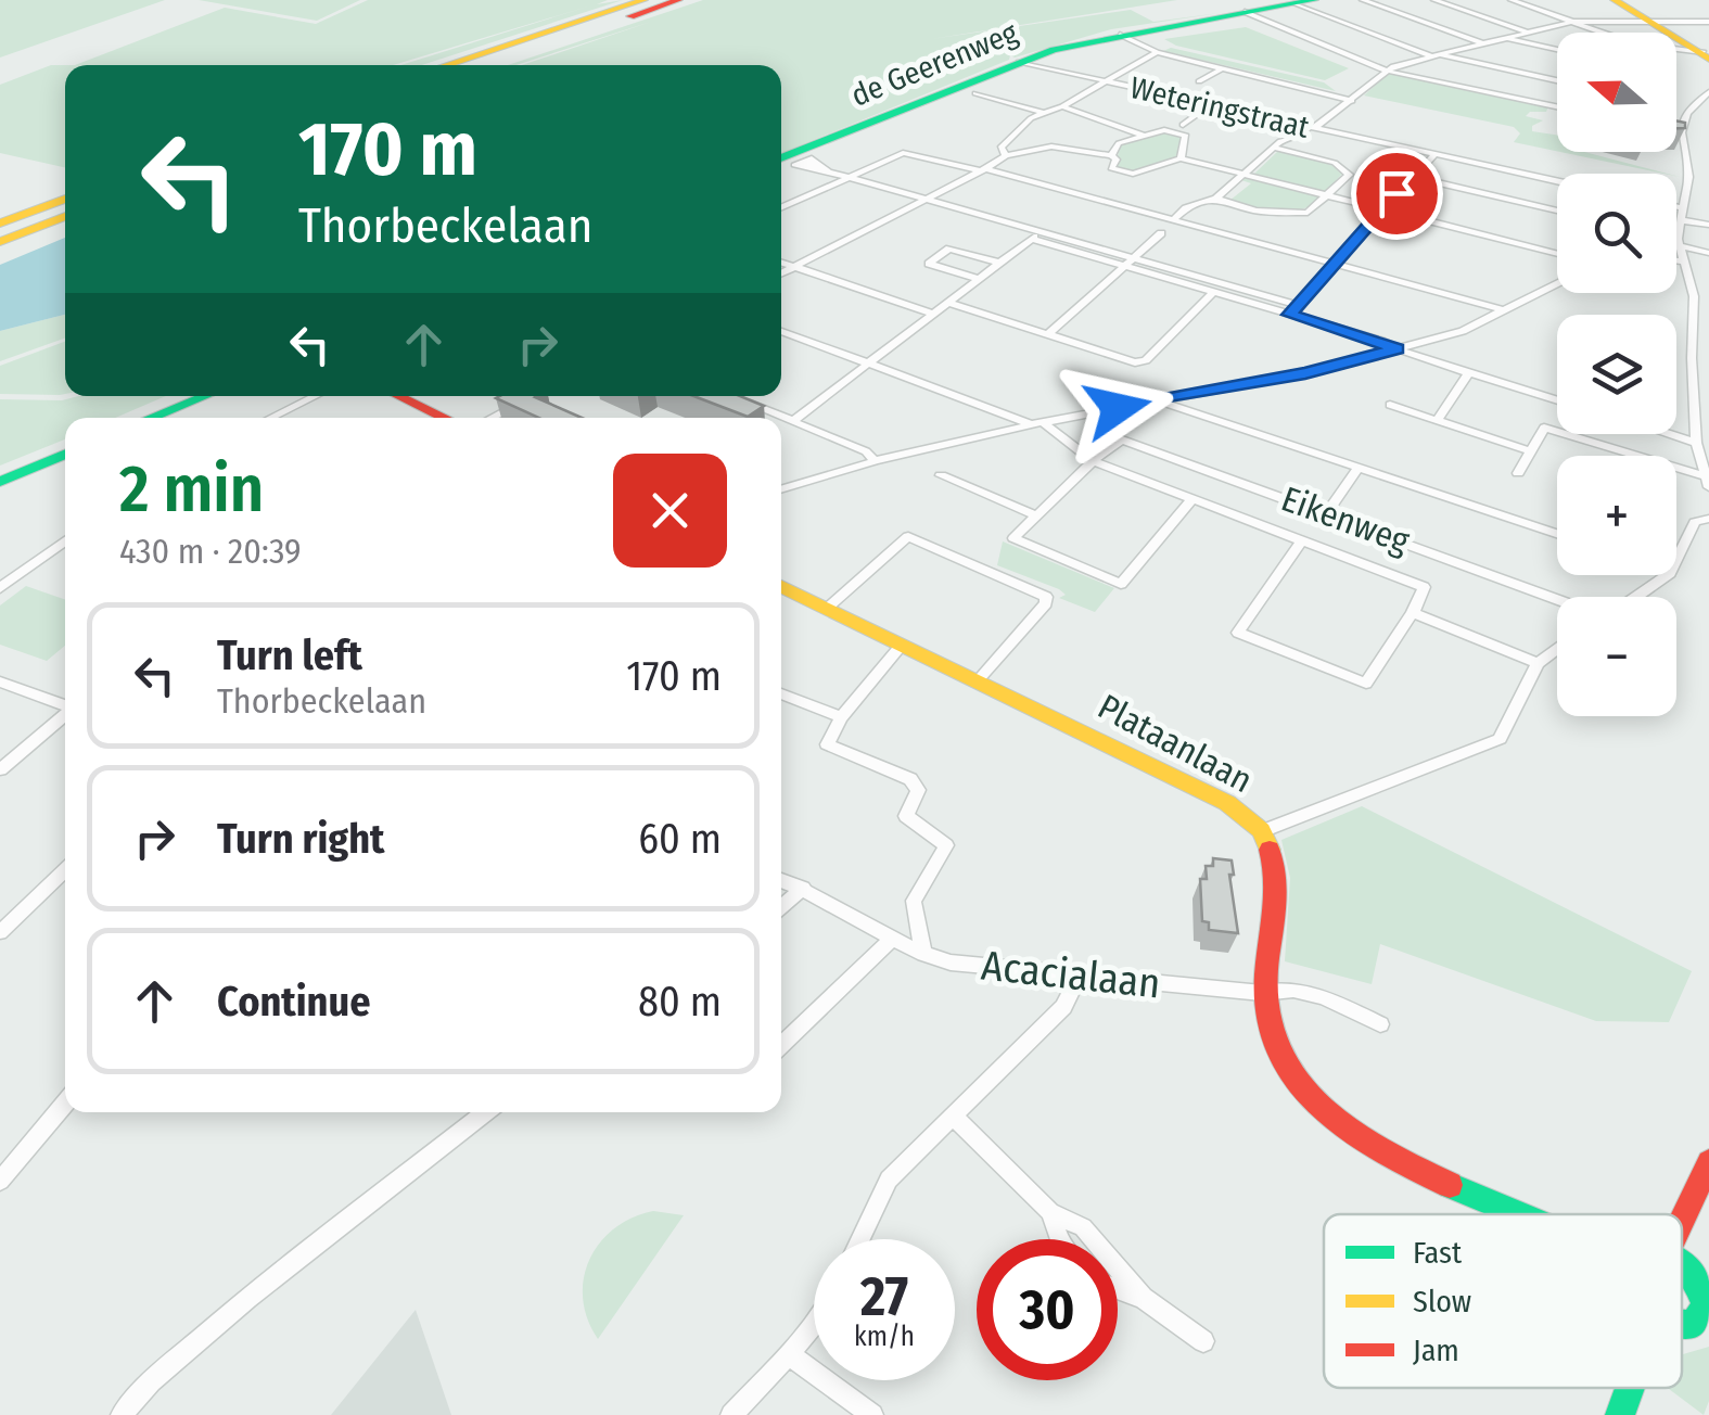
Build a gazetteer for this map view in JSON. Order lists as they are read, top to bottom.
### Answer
{
  "streets": {
    "main road": ["de Geerenweg", "Plataanlaan"],
    "street": ["Weteringstraat", "Eikenweg", "Acacialaan"]
  },
  "crossings": [
    ["de Geerenweg", "Weteringstraat"],
    ["Plataanlaan", "Acacialaan"]
  ],
  "legend": ["Fast", "Slow", "Jam"],
  "north": "left",
  "page": {
    "map_buttons": ["+", "−"],
    "turn": ["170 m", "Thorbeckelaan"],
    "heading": ["2 min", "430 m · 20:39"],
    "list": [
      {
        "name": "Turn left",
        "note": "Thorbeckelaan",
        "value": "170 m"
      },
      {
        "name": "Turn right",
        "value": "60 m"
      },
      {
        "name": "Continue",
        "value": "80 m"
      }
    ],
    "speed": "27 km/h",
    "limit": "30"
  }
}
